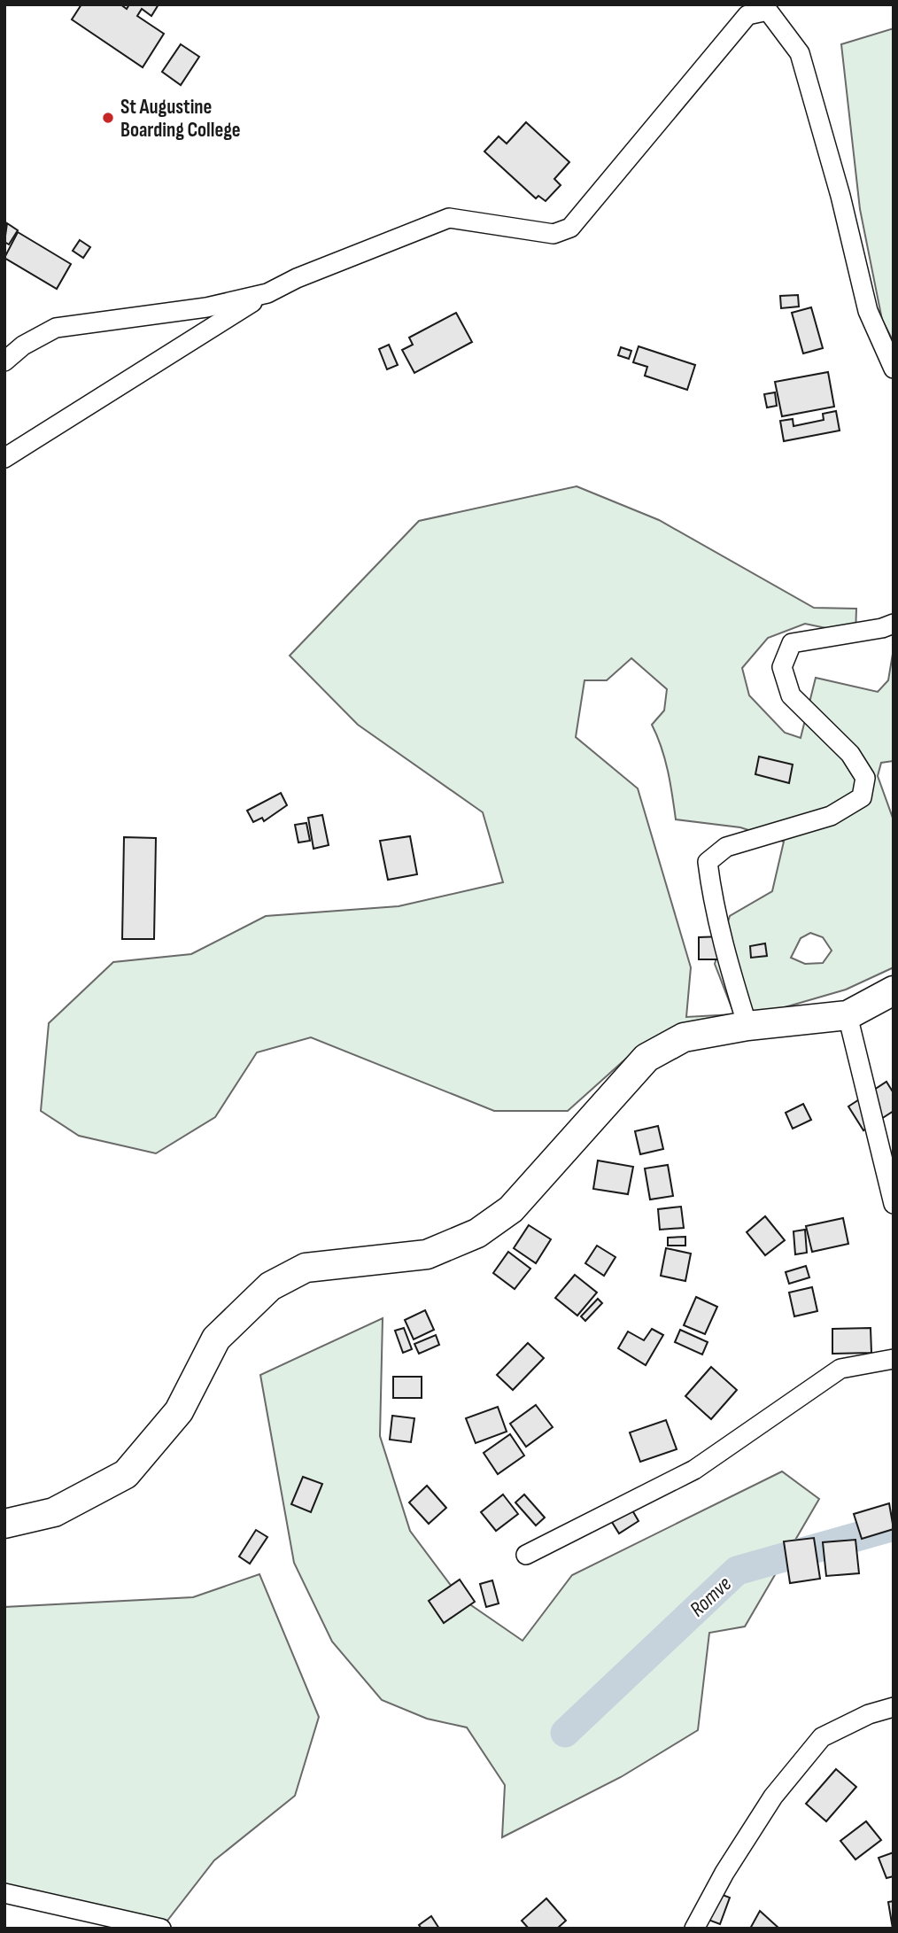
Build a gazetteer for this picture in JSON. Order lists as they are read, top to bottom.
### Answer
{
  "water": ["Romve"],
  "places": ["St Augustine Boarding College"]
}
